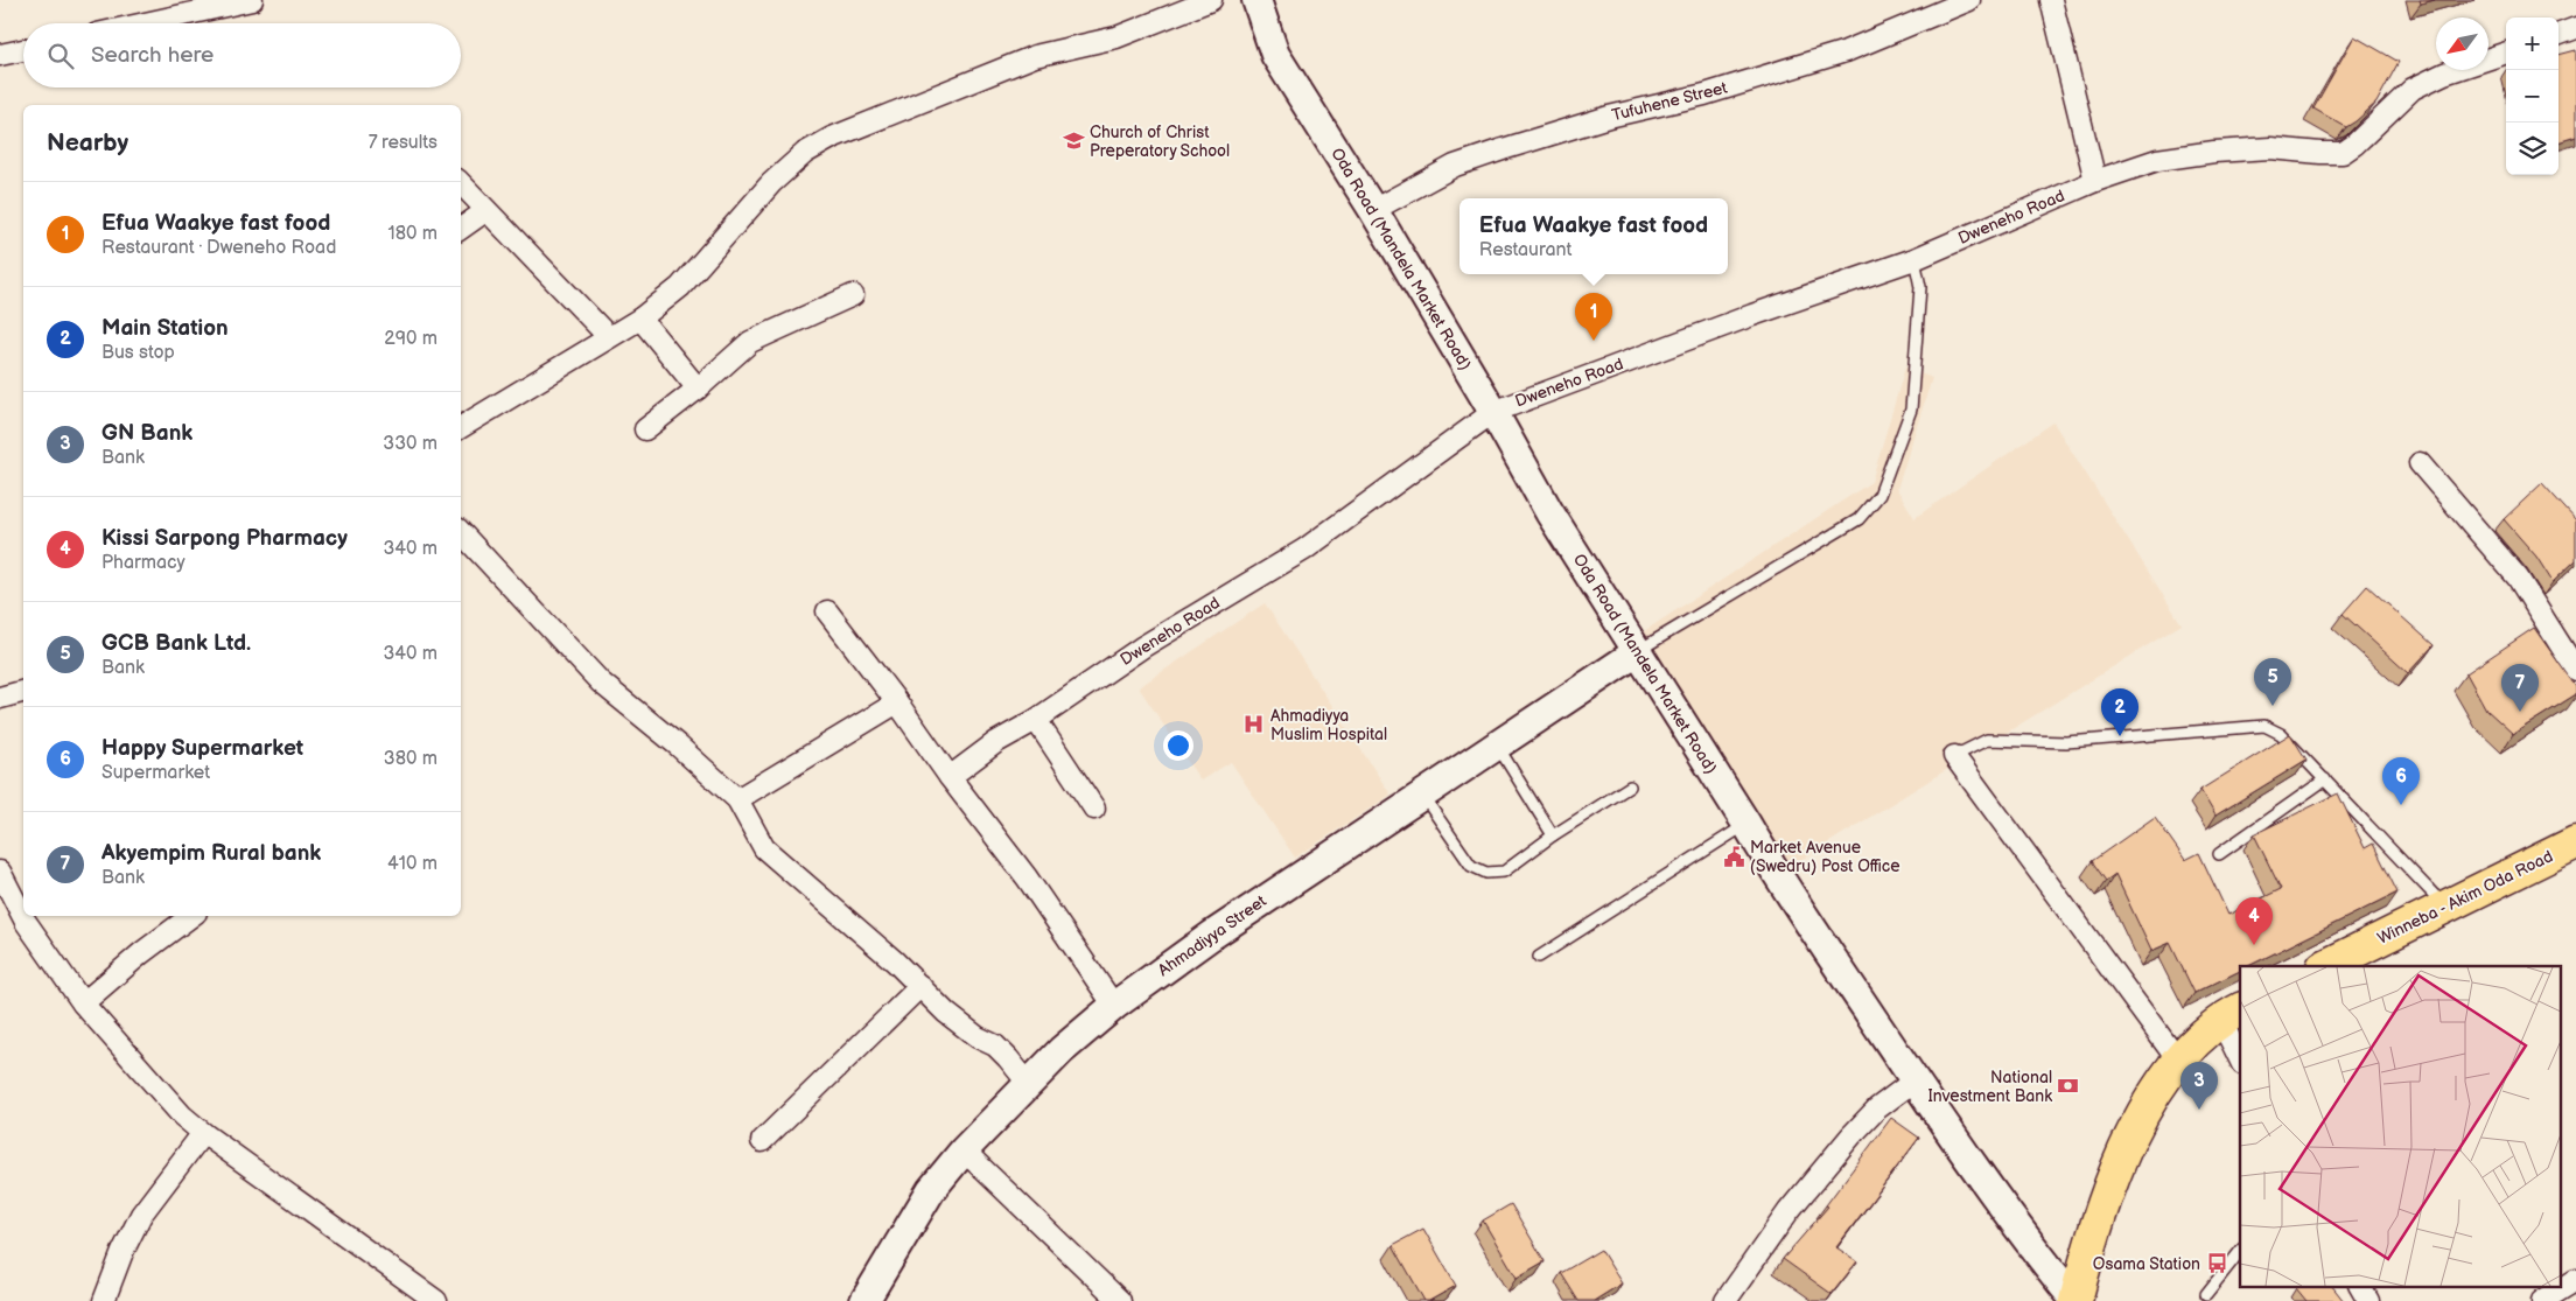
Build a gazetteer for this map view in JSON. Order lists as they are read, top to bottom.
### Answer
{
  "streets": {
    "main road": ["Winneba - Akim Oda Road"],
    "street": [
      "Tufuhene Street",
      "Dweneho Road",
      "Oda Road (Mandela Market Road)",
      "Ahmadiyya Street"
    ]
  },
  "crossings": [
    ["Tufuhene Street", "Oda Road (Mandela Market Road)"],
    ["Dweneho Road", "Oda Road (Mandela Market Road)"],
    ["Oda Road (Mandela Market Road)", "Ahmadiyya Street"]
  ],
  "places": {
    "school or university": ["Church of Christ Preperatory School"],
    "hospital": ["Ahmadiyya Muslim Hospital"],
    "public building": ["Market Avenue (Swedru) Post Office"],
    "bank": ["National Investment Bank"],
    "bus stop": ["Osama Station"]
  },
  "north": "bottom left",
  "page": {
    "map_buttons": ["+", "−"],
    "search": "Search here",
    "heading": ["Nearby", "7 results"],
    "list": [
      {
        "mark": "1",
        "name": "Efua Waakye fast food",
        "note": "Restaurant · Dweneho Road",
        "value": "180 m"
      },
      {
        "mark": "2",
        "name": "Main Station",
        "note": "Bus stop",
        "value": "290 m"
      },
      {
        "mark": "3",
        "name": "GN Bank",
        "note": "Bank",
        "value": "330 m"
      },
      {
        "mark": "4",
        "name": "Kissi Sarpong Pharmacy",
        "note": "Pharmacy",
        "value": "340 m"
      },
      {
        "mark": "5",
        "name": "GCB Bank Ltd.",
        "note": "Bank",
        "value": "340 m"
      },
      {
        "mark": "6",
        "name": "Happy Supermarket",
        "note": "Supermarket",
        "value": "380 m"
      },
      {
        "mark": "7",
        "name": "Akyempim Rural bank",
        "note": "Bank",
        "value": "410 m"
      }
    ],
    "popup": ["Efua Waakye fast food", "Restaurant"],
    "pins": [
      "1",
      "5",
      "7",
      "2",
      "6",
      "4",
      "3"
    ]
  }
}
